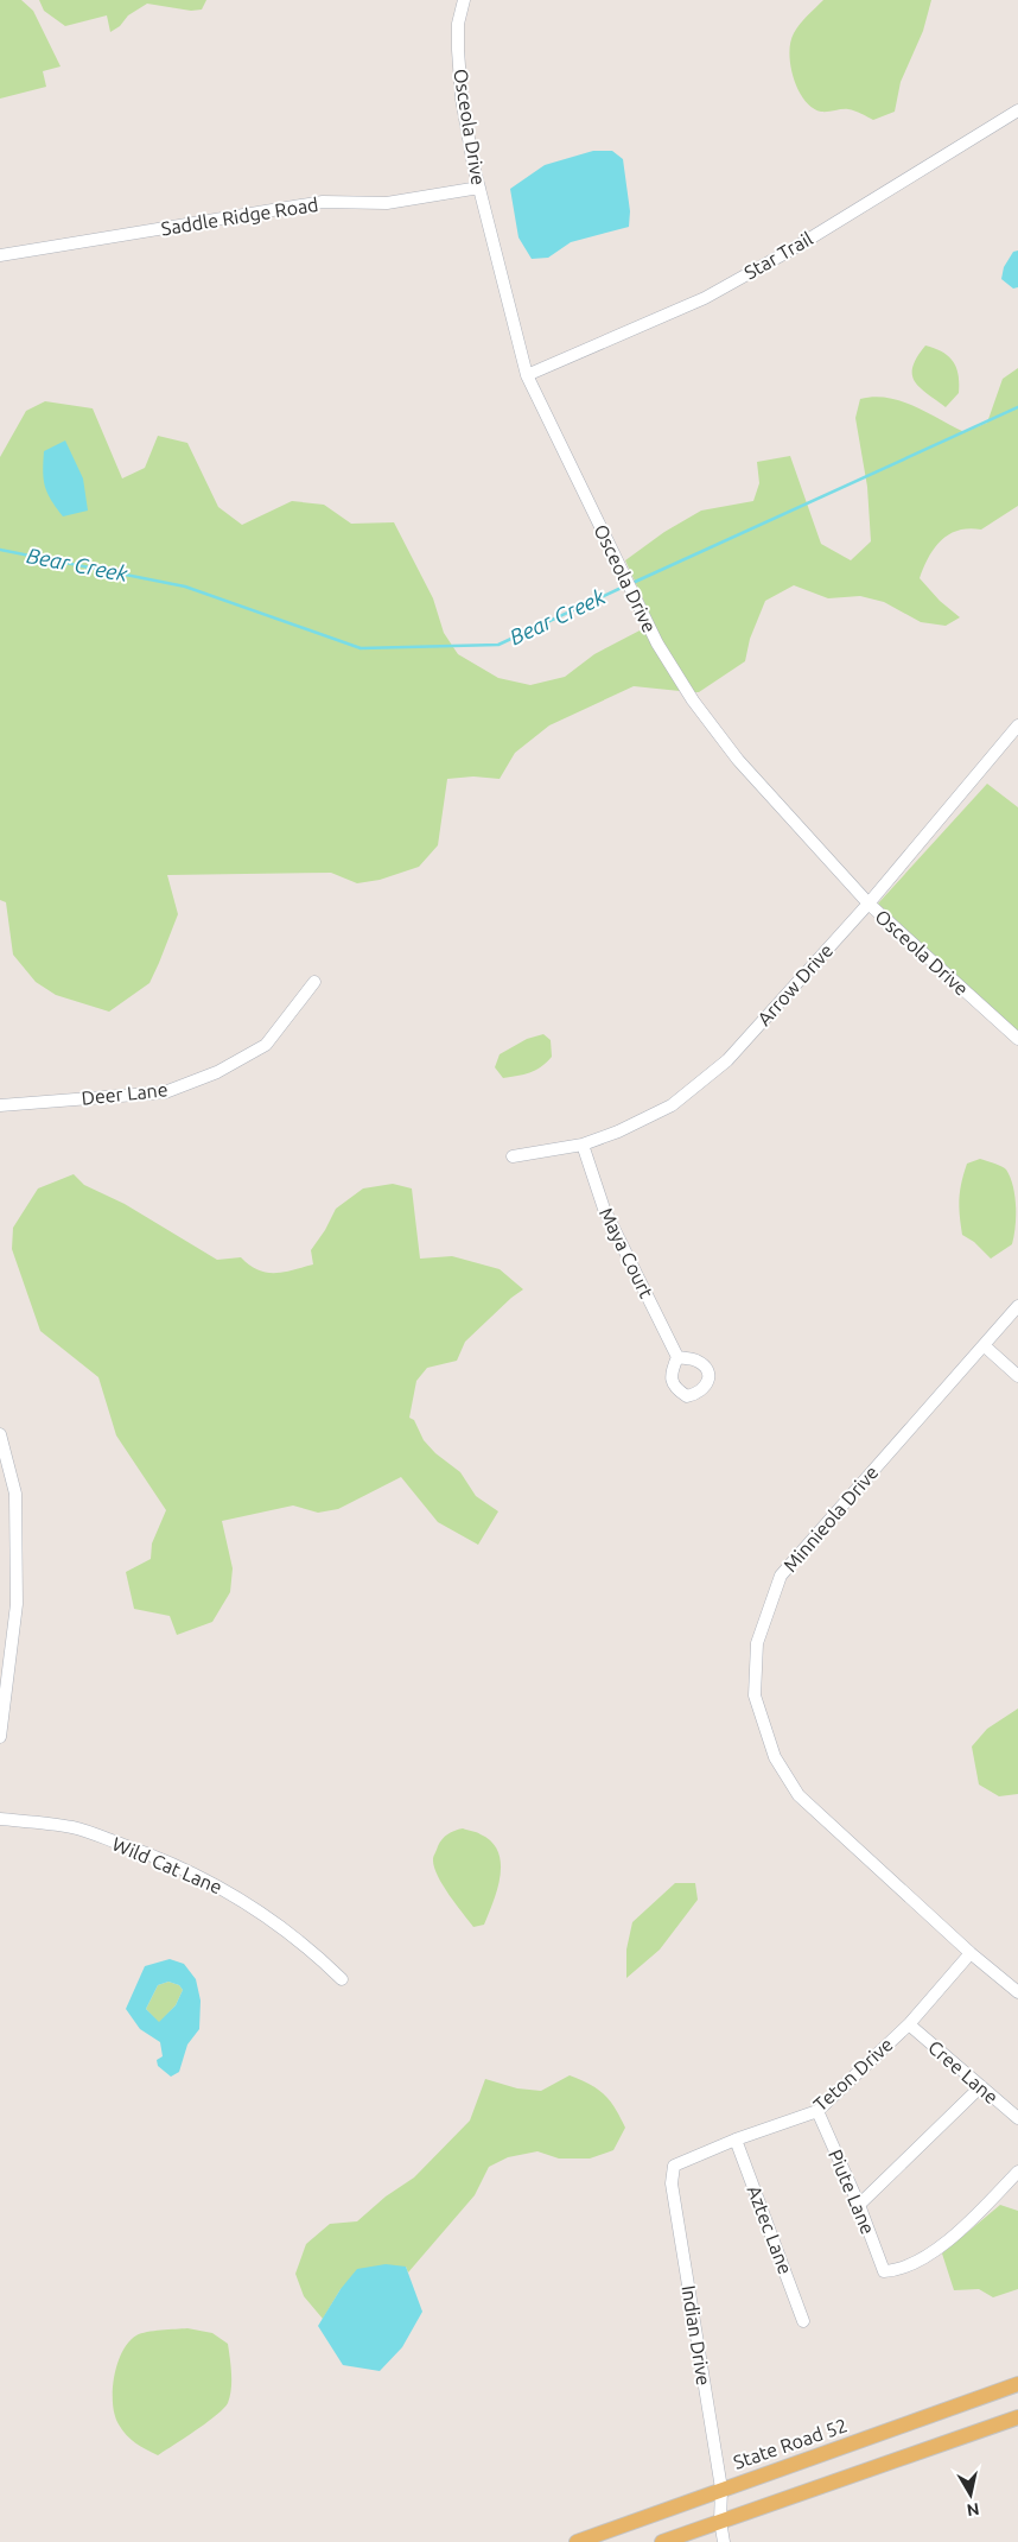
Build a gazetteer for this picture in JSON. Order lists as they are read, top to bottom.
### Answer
{
  "streets": {
    "main road": ["State Road 52"],
    "street": [
      "Osceola Drive",
      "Saddle Ridge Road",
      "Star Trail",
      "Arrow Drive",
      "Deer Lane",
      "Maya Court",
      "Minnieola Drive",
      "Wild Cat Lane",
      "Cree Lane",
      "Teton Drive",
      "Piute Lane",
      "Aztec Lane",
      "Indian Drive"
    ]
  },
  "crossings": [
    ["Osceola Drive", "Saddle Ridge Road"],
    ["Osceola Drive", "Star Trail"],
    ["Osceola Drive", "Arrow Drive"],
    ["Arrow Drive", "Maya Court"],
    ["Minnieola Drive", "Teton Drive"],
    ["Cree Lane", "Teton Drive"],
    ["Teton Drive", "Piute Lane"],
    ["Teton Drive", "Aztec Lane"],
    ["Teton Drive", "Indian Drive"],
    ["Indian Drive", "State Road 52"]
  ],
  "water": ["Bear Creek"],
  "north": "bottom"
}
